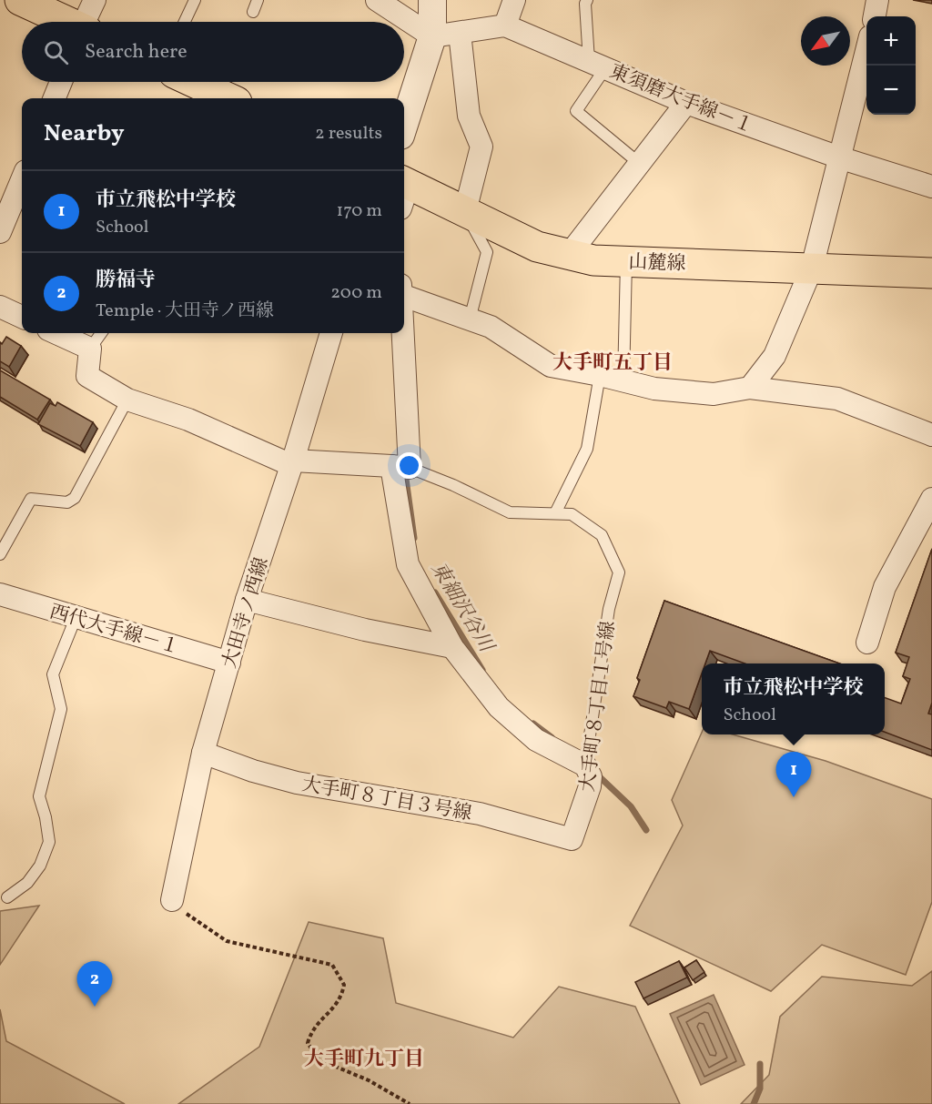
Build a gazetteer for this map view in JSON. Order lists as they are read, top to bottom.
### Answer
{
  "streets": {
    "main road": ["山麓線"],
    "street": [
      "東須磨大手線－１",
      "大田寺ノ西線",
      "西代大手線－１",
      "大手町８丁目１号線",
      "大手町８丁目３号線"
    ]
  },
  "crossings": [
    ["大田寺ノ西線", "西代大手線－１"],
    ["大田寺ノ西線", "大手町８丁目３号線"],
    ["大手町８丁目１号線", "大手町８丁目３号線"]
  ],
  "districts": ["大手町五丁目", "大手町九丁目"],
  "water": ["東細沢谷川"],
  "north": "bottom left",
  "page": {
    "map_buttons": ["+", "−"],
    "search": "Search here",
    "heading": ["Nearby", "2 results"],
    "list": [
      {
        "mark": "1",
        "name": "市立飛松中学校",
        "note": "School",
        "value": "170 m"
      },
      {
        "mark": "2",
        "name": "勝福寺",
        "note": "Temple · 大田寺ノ西線",
        "value": "200 m"
      }
    ],
    "popup": ["市立飛松中学校", "School"],
    "pins": ["1", "2"]
  }
}
